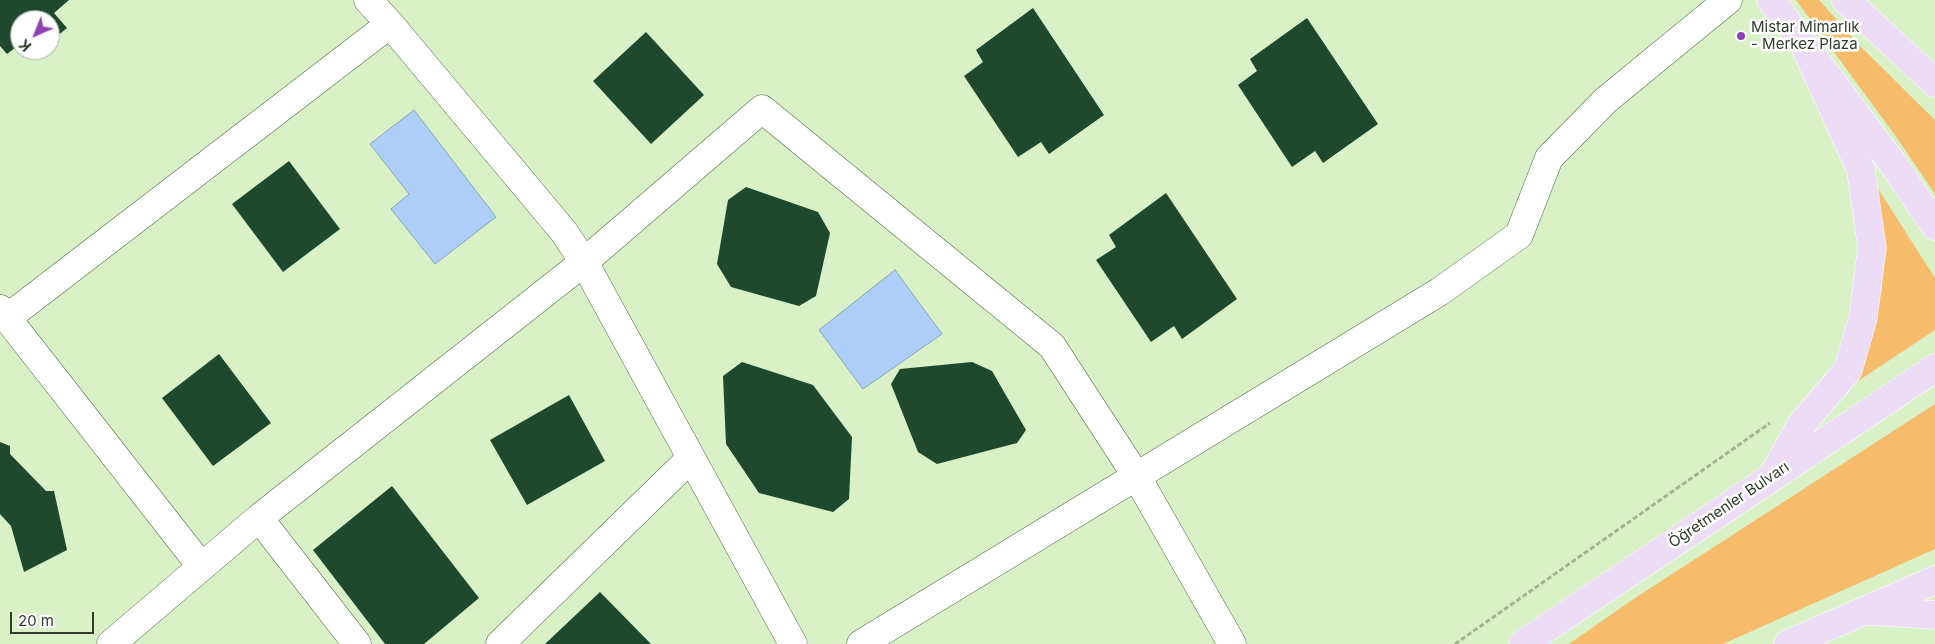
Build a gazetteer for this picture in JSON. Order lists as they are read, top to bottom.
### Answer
{
  "streets": {
    "main road": ["Öğretmenler Bulvarı"]
  },
  "places": ["Mistar Mimarlık - Merkez Plaza"],
  "scale_bar": "20 m",
  "north": "bottom left"
}
